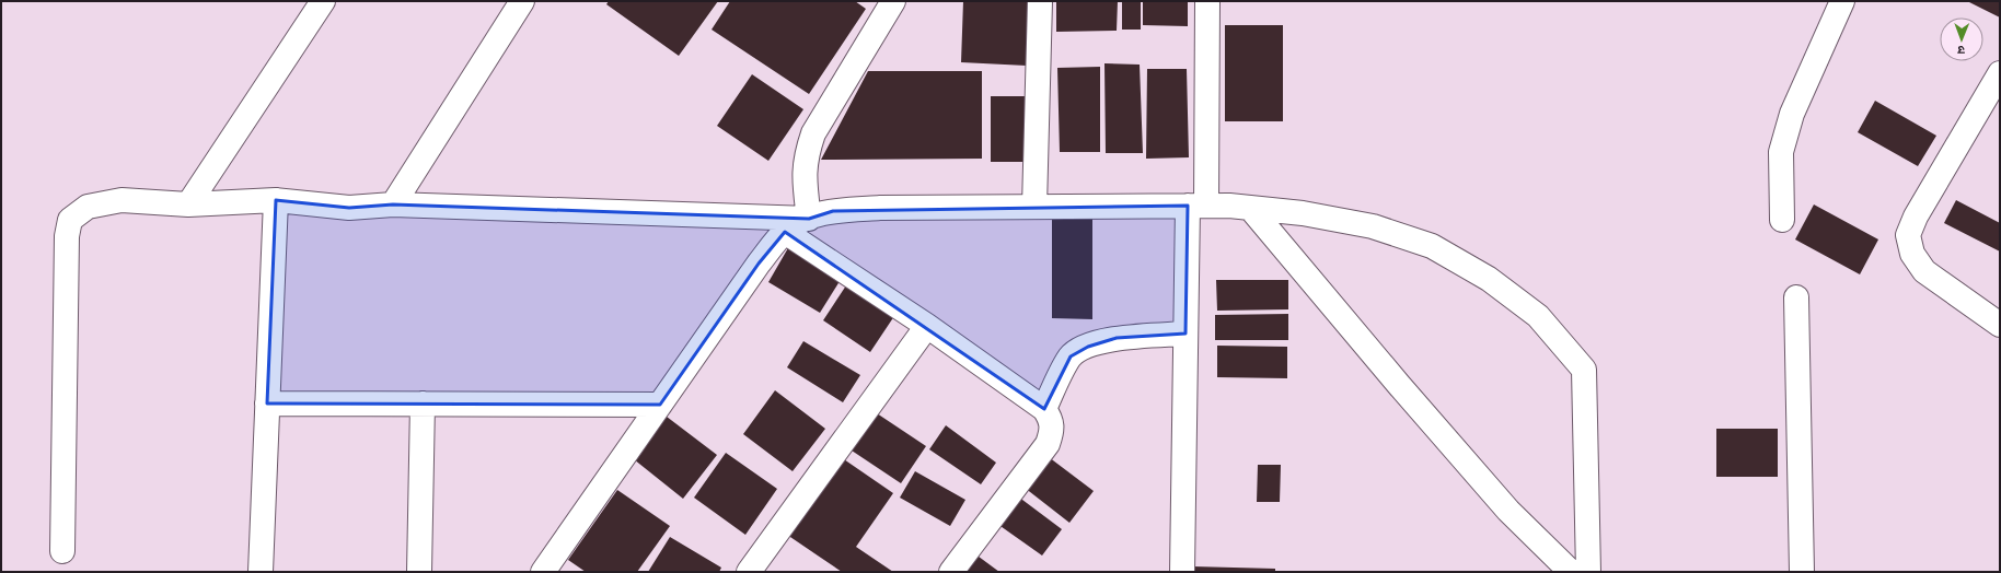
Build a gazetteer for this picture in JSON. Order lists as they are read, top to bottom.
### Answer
{
  "north": "bottom"
}
